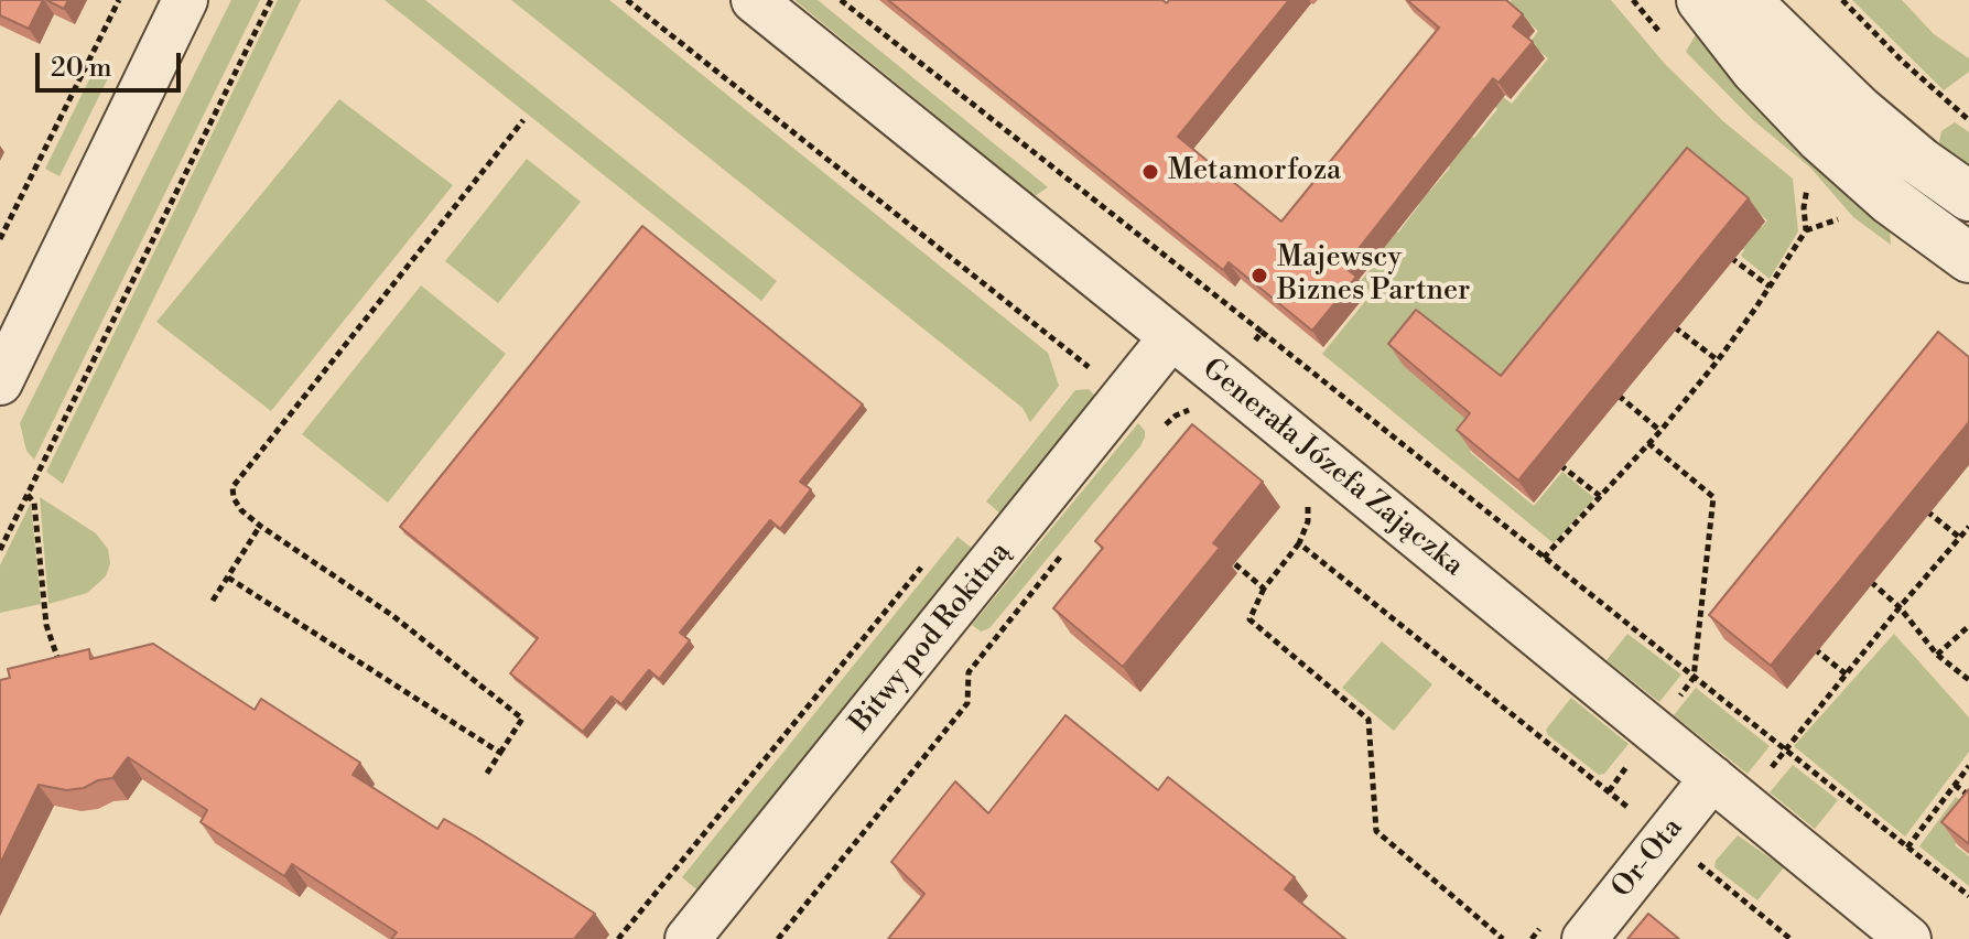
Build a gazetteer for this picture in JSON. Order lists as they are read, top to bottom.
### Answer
{
  "streets": {
    "street": ["Generała Józefa Zajączka", "Bitwy pod Rokitną", "Or-Ota"]
  },
  "crossings": [
    ["Generała Józefa Zajączka", "Bitwy pod Rokitną"],
    ["Generała Józefa Zajączka", "Or-Ota"]
  ],
  "places": ["Metamorfoza", "Majewscy Biznes Partner"],
  "scale_bar": "20 m"
}
